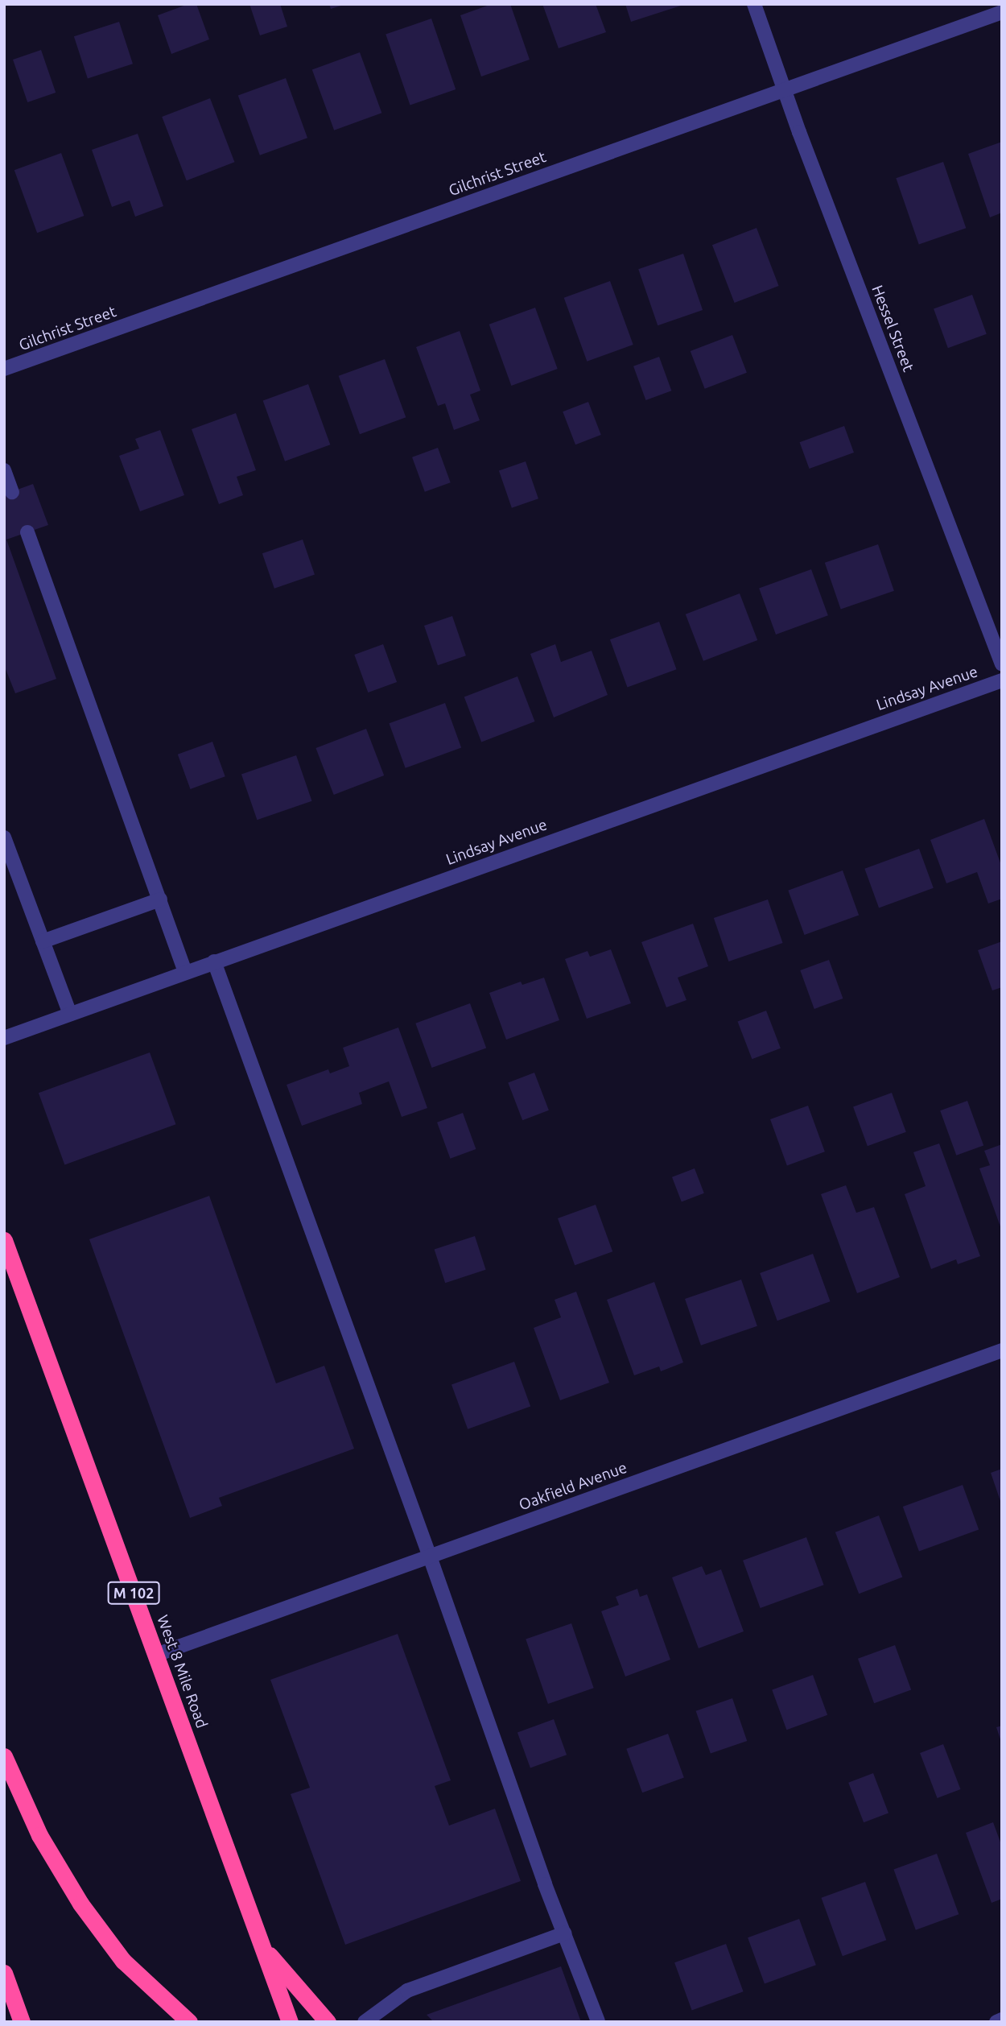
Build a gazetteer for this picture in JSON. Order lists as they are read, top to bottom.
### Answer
{
  "streets": {
    "highway": ["M 102", "West 8 Mile Road"],
    "street": [
      "Gilchrist Street",
      "Hessel Street",
      "Lindsay Avenue",
      "Oakfield Avenue"
    ]
  },
  "crossings": [
    ["Gilchrist Street", "Hessel Street"],
    ["Oakfield Avenue", "West 8 Mile Road"]
  ]
}
